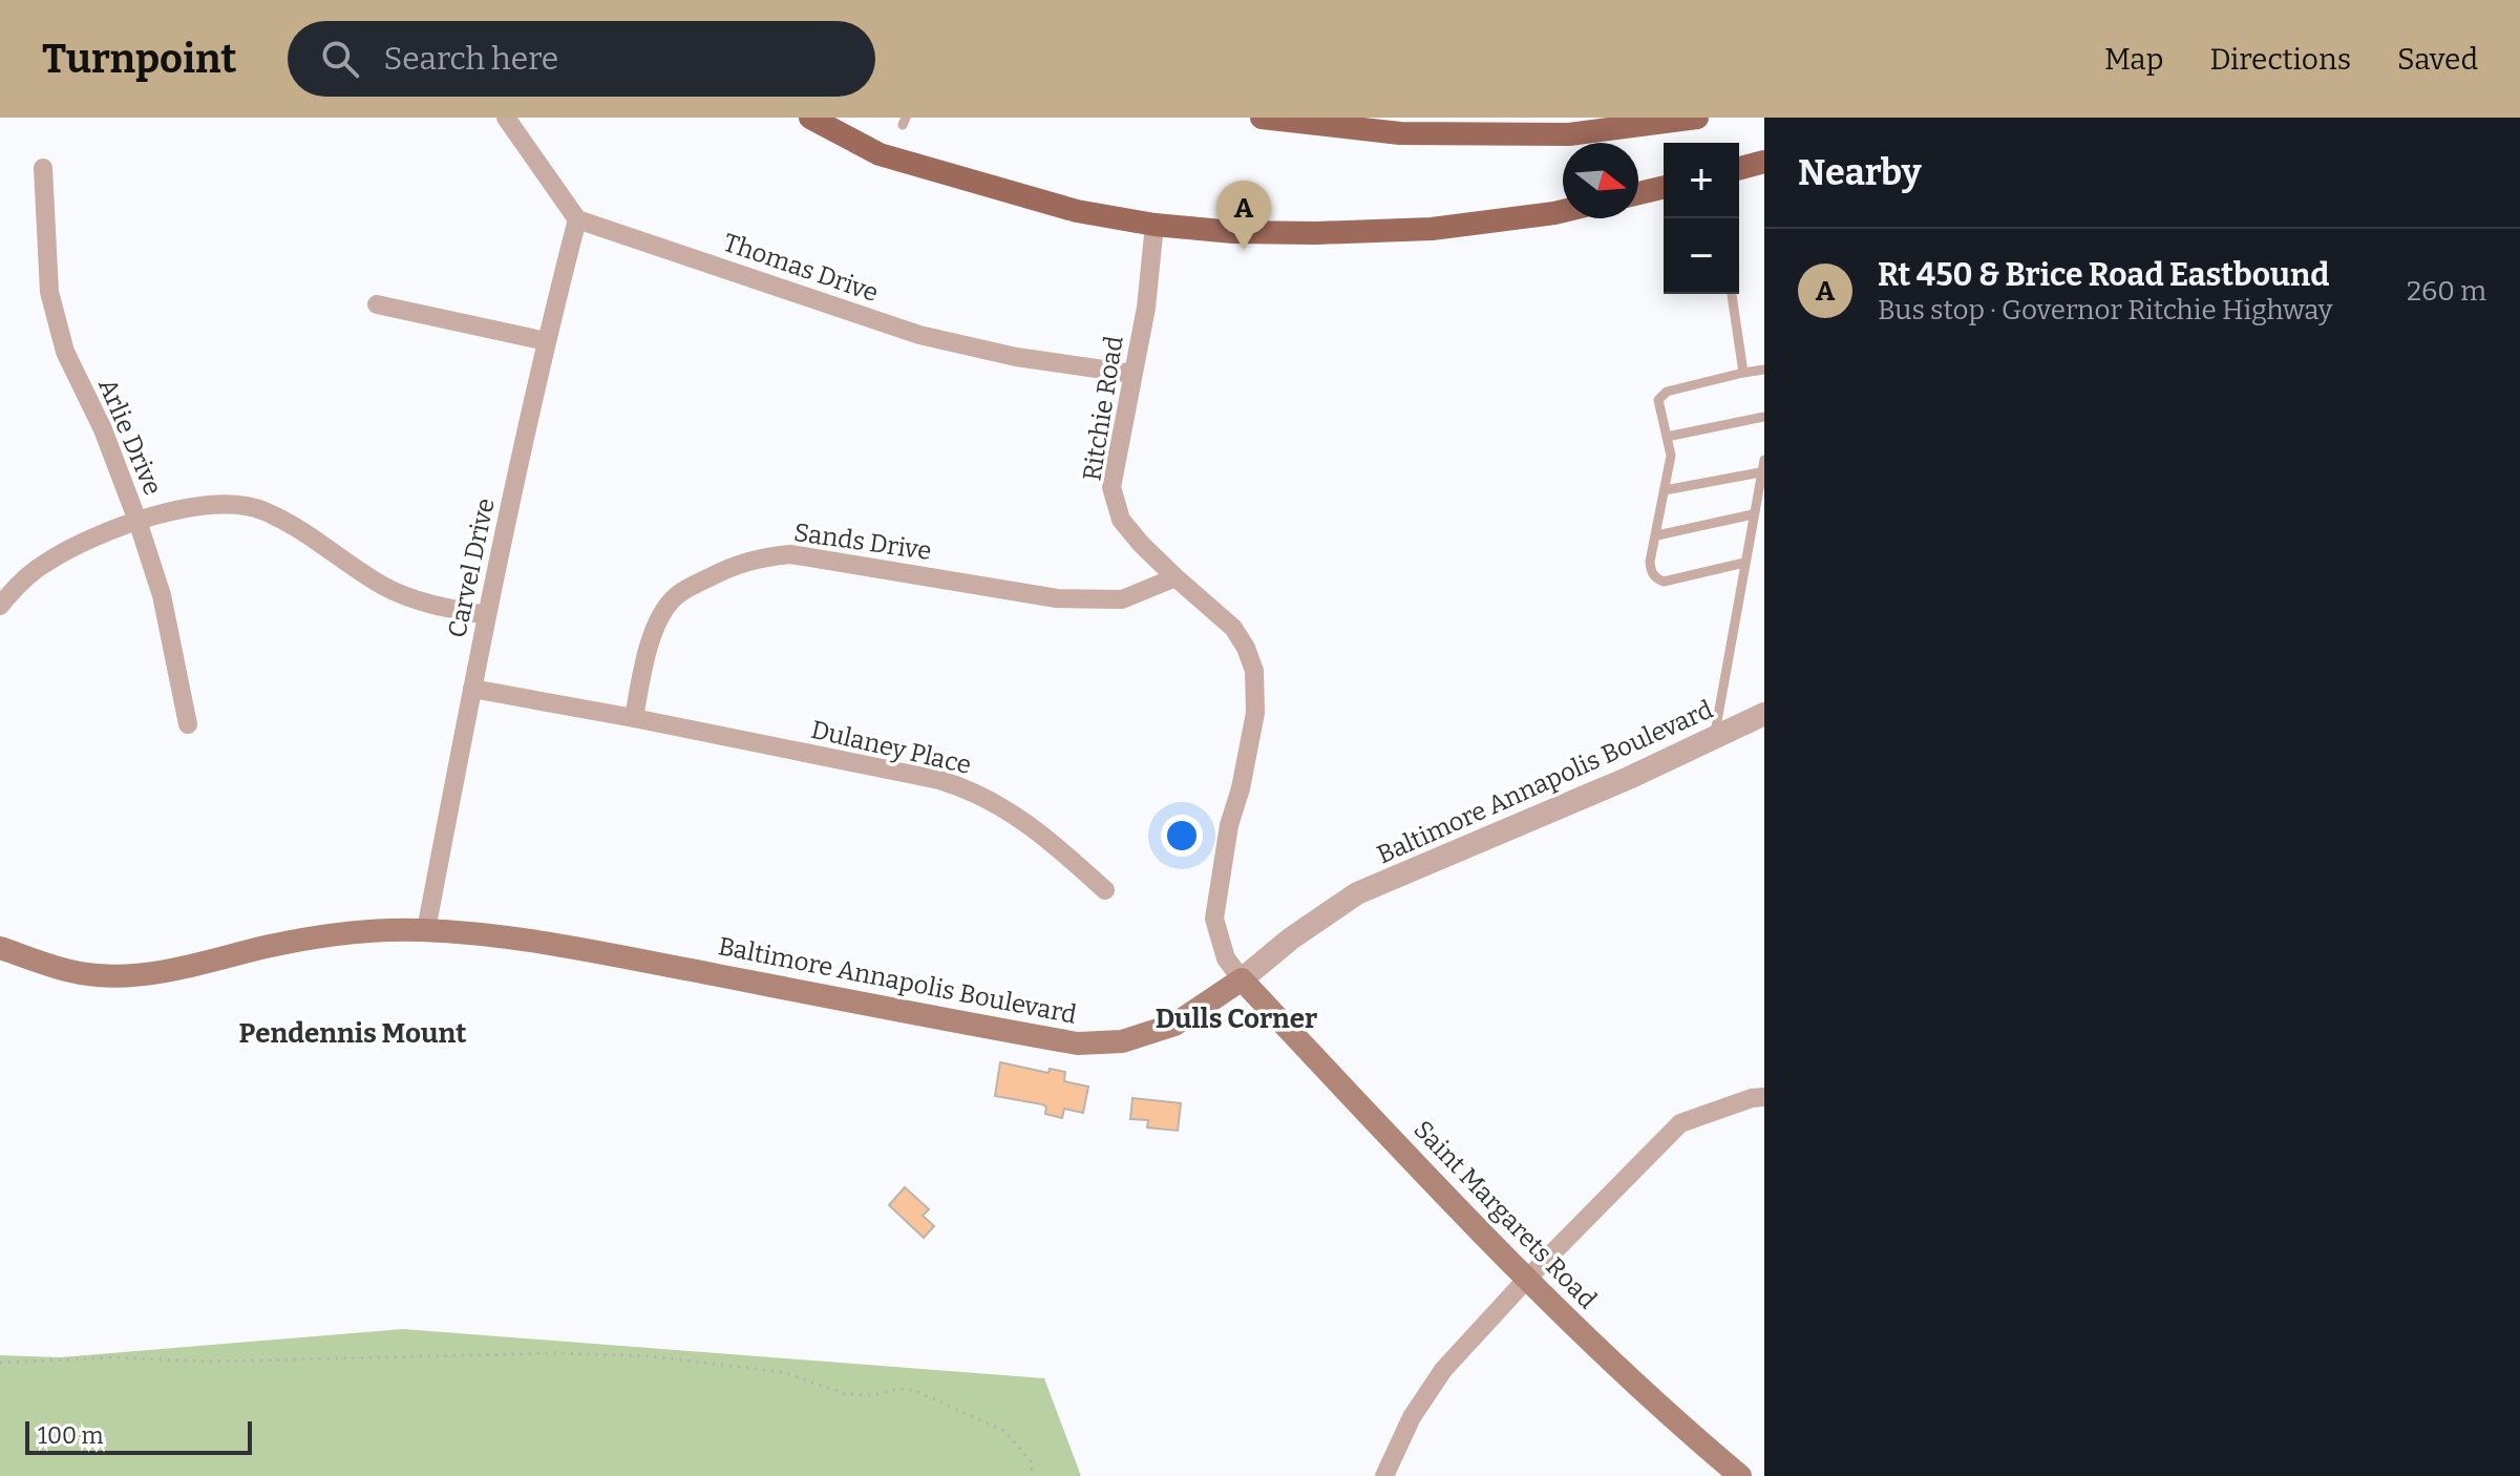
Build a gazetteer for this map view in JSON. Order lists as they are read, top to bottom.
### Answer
{
  "streets": {
    "main road": ["Baltimore Annapolis Boulevard", "Saint Margarets Road"],
    "street": [
      "Thomas Drive",
      "Ritchie Road",
      "Arlie Drive",
      "Sands Drive",
      "Carvel Drive",
      "Dulaney Place"
    ]
  },
  "crossings": [
    ["Thomas Drive", "Ritchie Road"],
    ["Thomas Drive", "Carvel Drive"],
    ["Ritchie Road", "Sands Drive"],
    ["Ritchie Road", "Baltimore Annapolis Boulevard"],
    ["Ritchie Road", "Saint Margarets Road"],
    ["Sands Drive", "Dulaney Place"],
    ["Carvel Drive", "Dulaney Place"],
    ["Carvel Drive", "Baltimore Annapolis Boulevard"],
    ["Baltimore Annapolis Boulevard", "Saint Margarets Road"]
  ],
  "districts": ["Dulls Corner", "Pendennis Mount"],
  "scale_bar": "100 m",
  "north": "right",
  "page": {
    "header": "Turnpoint",
    "search": "Search here",
    "nav": ["Map", "Directions", "Saved"],
    "heading": "Nearby",
    "map_buttons": ["+", "−"],
    "pins": "A",
    "list": [
      {
        "mark": "A",
        "name": "Rt 450 & Brice Road Eastbound",
        "note": "Bus stop · Governor Ritchie Highway",
        "value": "260 m"
      }
    ],
    "scale": "100 m"
  }
}
